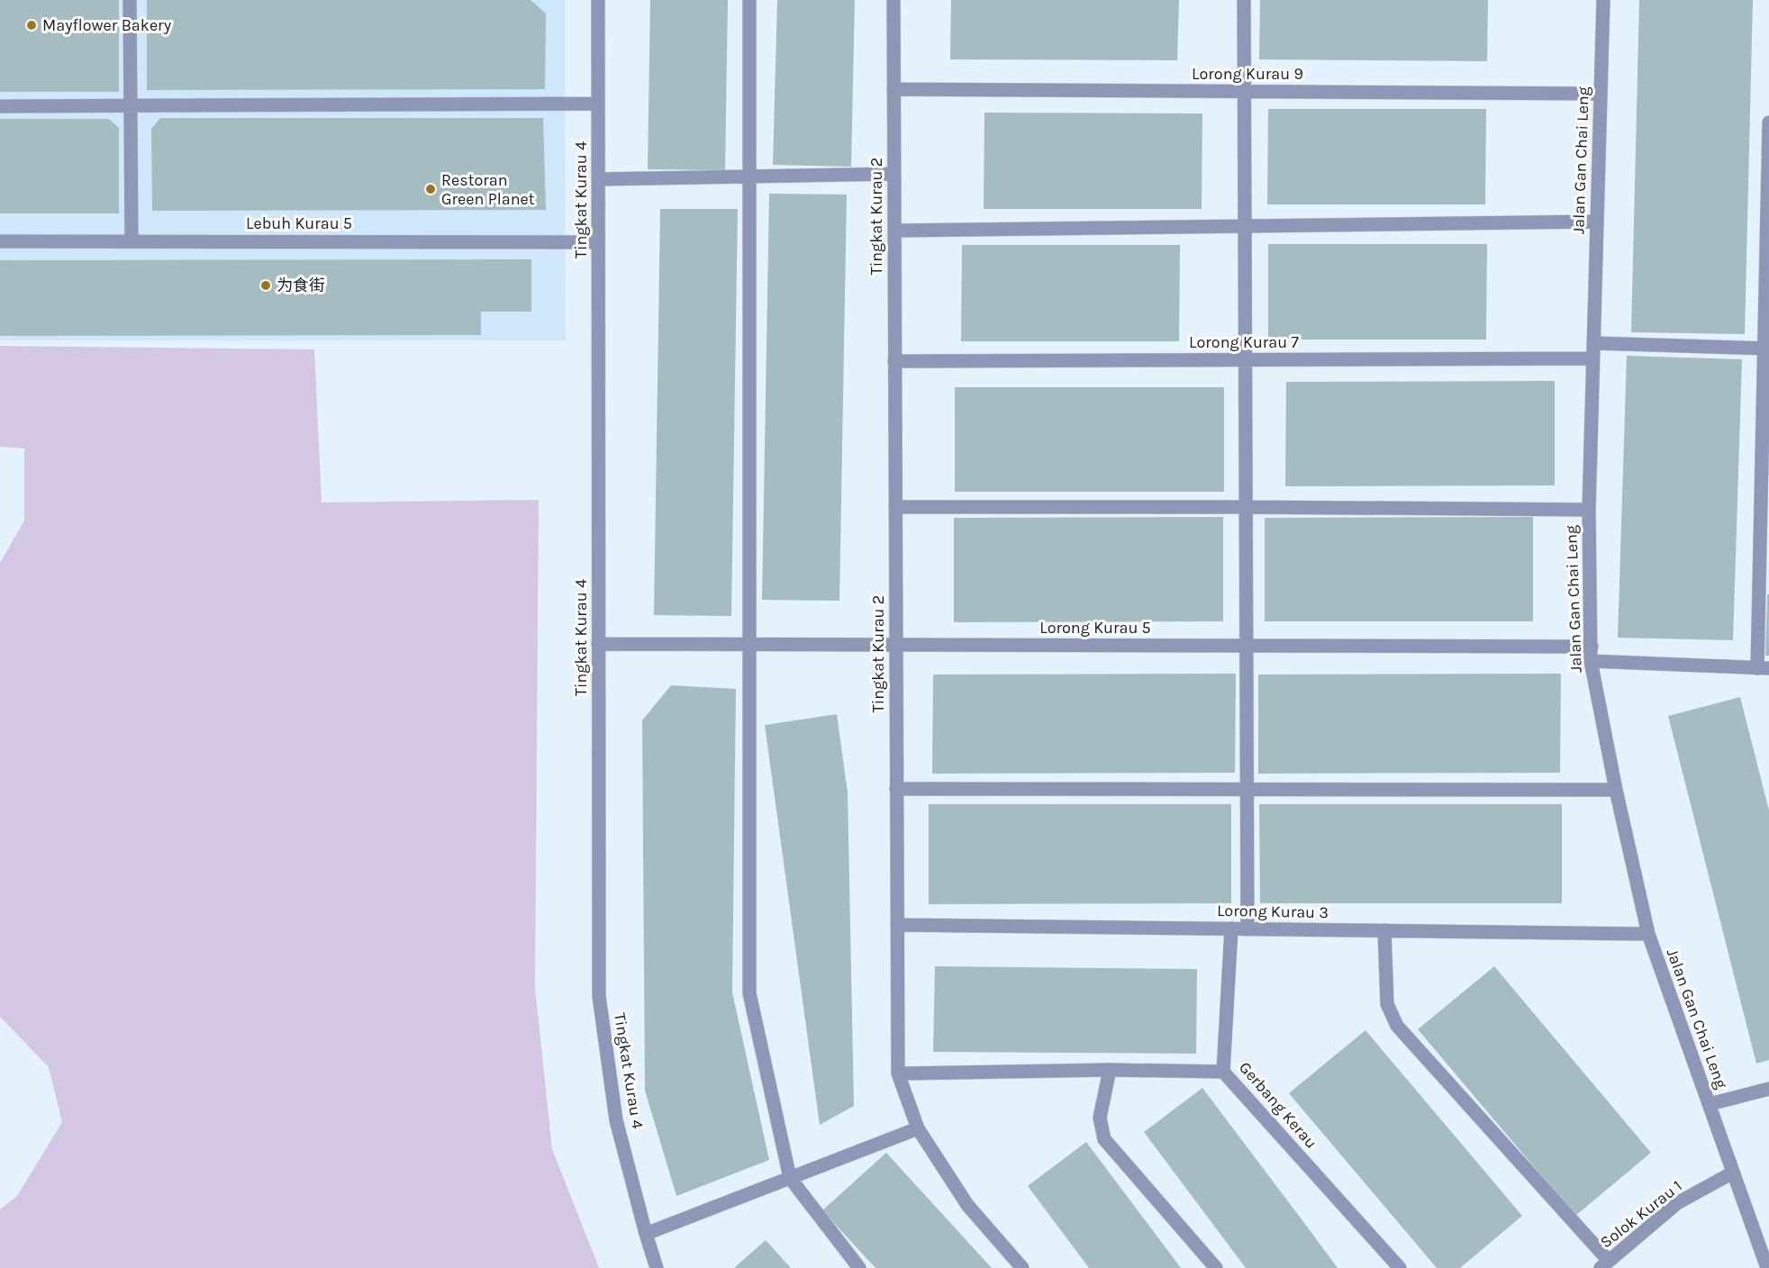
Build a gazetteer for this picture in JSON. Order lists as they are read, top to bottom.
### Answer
{
  "streets": {
    "street": [
      "Lorong Kurau 9",
      "Jalan Gan Chai Leng",
      "Tingkat Kurau 4",
      "Tingkat Kurau 2",
      "Lebuh Kurau 5",
      "Lorong Kurau 7",
      "Lorong Kurau 5",
      "Lorong Kurau 3",
      "Gerbang Kerau",
      "Solok Kurau 1"
    ]
  },
  "crossings": [
    ["Lorong Kurau 9", "Jalan Gan Chai Leng"],
    ["Lorong Kurau 9", "Tingkat Kurau 2"],
    ["Jalan Gan Chai Leng", "Lorong Kurau 7"],
    ["Jalan Gan Chai Leng", "Lorong Kurau 5"],
    ["Jalan Gan Chai Leng", "Lorong Kurau 3"],
    ["Jalan Gan Chai Leng", "Solok Kurau 1"],
    ["Tingkat Kurau 4", "Lebuh Kurau 5"],
    ["Tingkat Kurau 4", "Lorong Kurau 5"],
    ["Tingkat Kurau 2", "Lorong Kurau 7"],
    ["Tingkat Kurau 2", "Lorong Kurau 5"],
    ["Tingkat Kurau 2", "Lorong Kurau 3"],
    ["Lorong Kurau 3", "Gerbang Kerau"]
  ],
  "places": ["Mayflower Bakery", "Restoran Green Planet", "为食街"]
}
